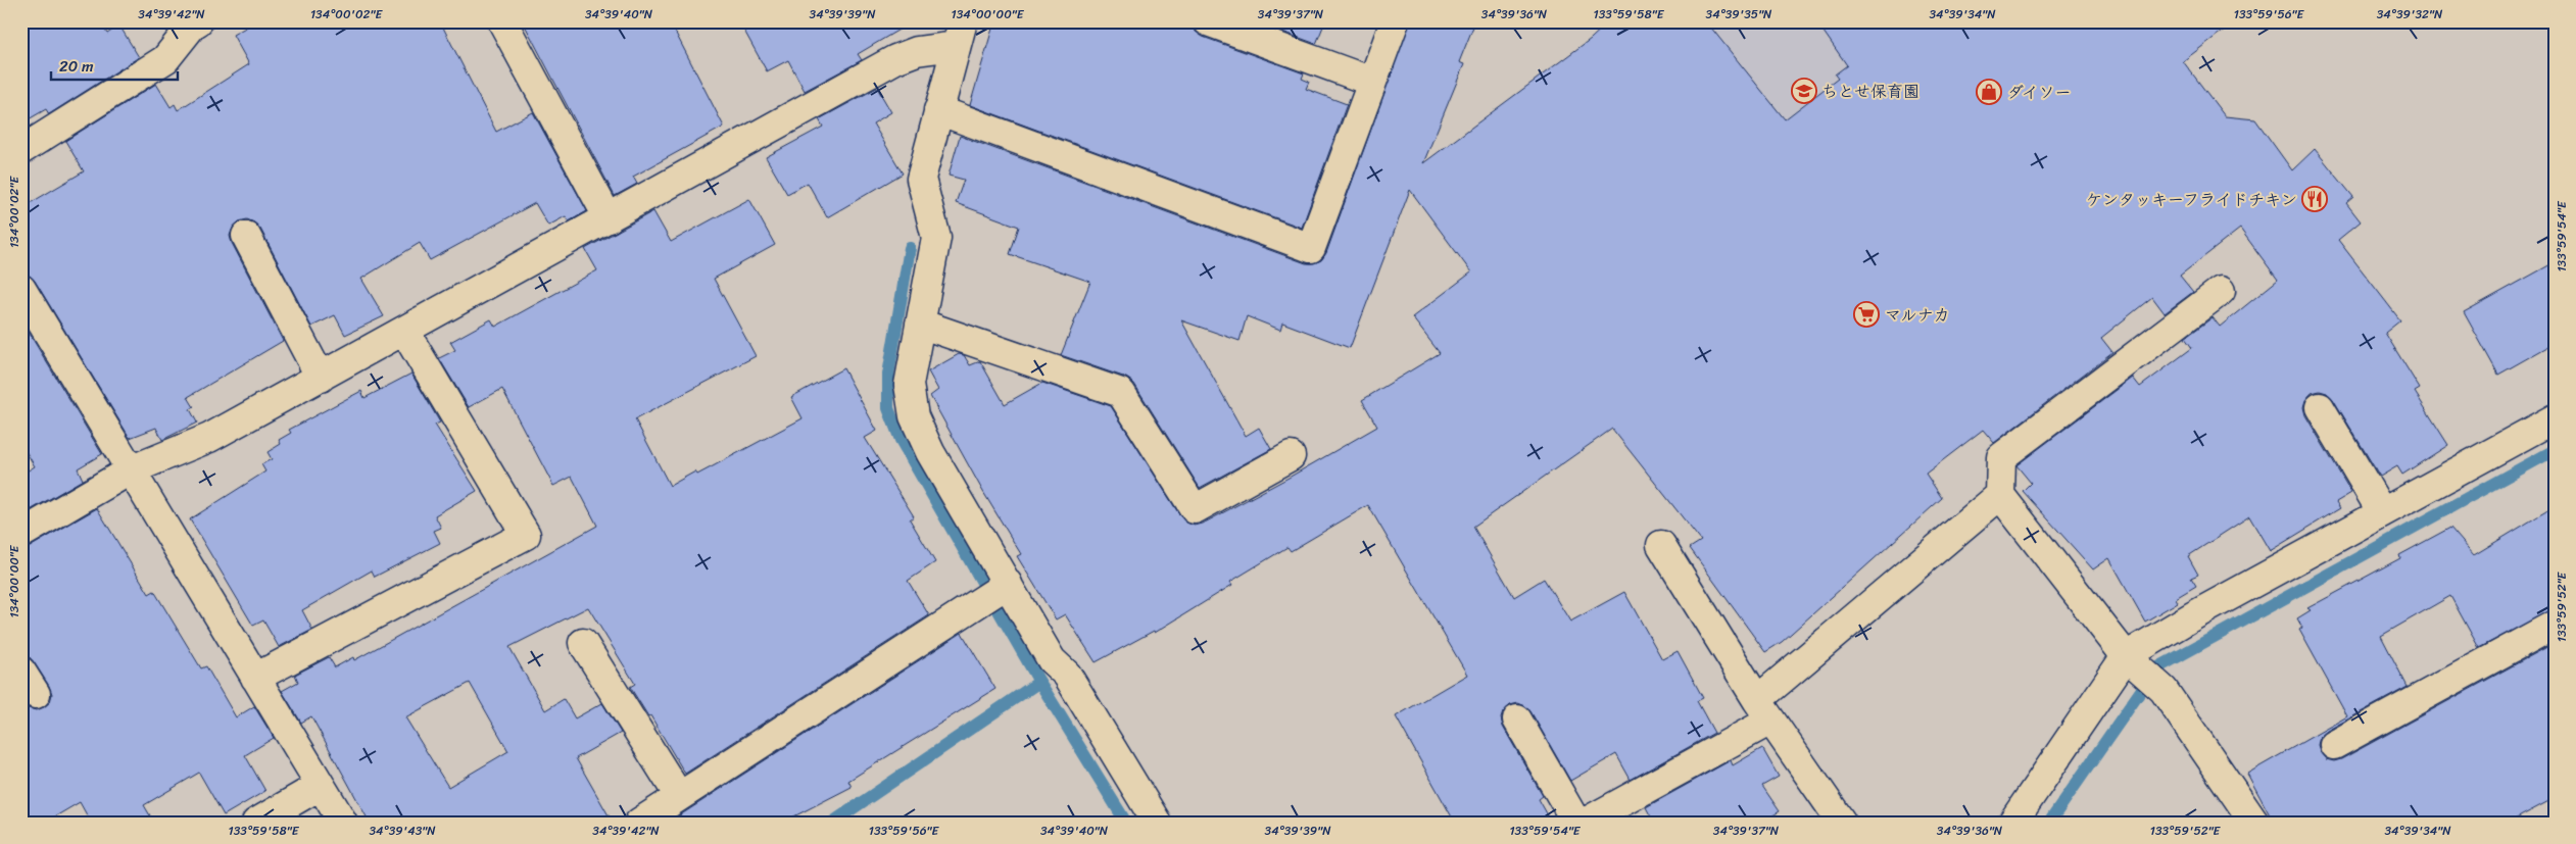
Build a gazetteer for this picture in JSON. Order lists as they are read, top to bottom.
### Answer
{
  "places": {
    "school or university": ["ちとせ保育園"],
    "shop": ["ダイソー"],
    "restaurant": ["ケンタッキーフライドチキン"],
    "supermarket": ["マルナカ"]
  },
  "scale_bar": "20 m",
  "coordinates": [
    "34°39'42\"N",
    "134°00'02\"E",
    "34°39'40\"N",
    "34°39'39\"N",
    "134°00'00\"E",
    "34°39'37\"N",
    "34°39'36\"N",
    "133°59'58\"E",
    "34°39'35\"N",
    "34°39'34\"N",
    "133°59'56\"E",
    "34°39'32\"N",
    "133°59'54\"E",
    "133°59'52\"E",
    "34°39'43\"N"
  ]
}
